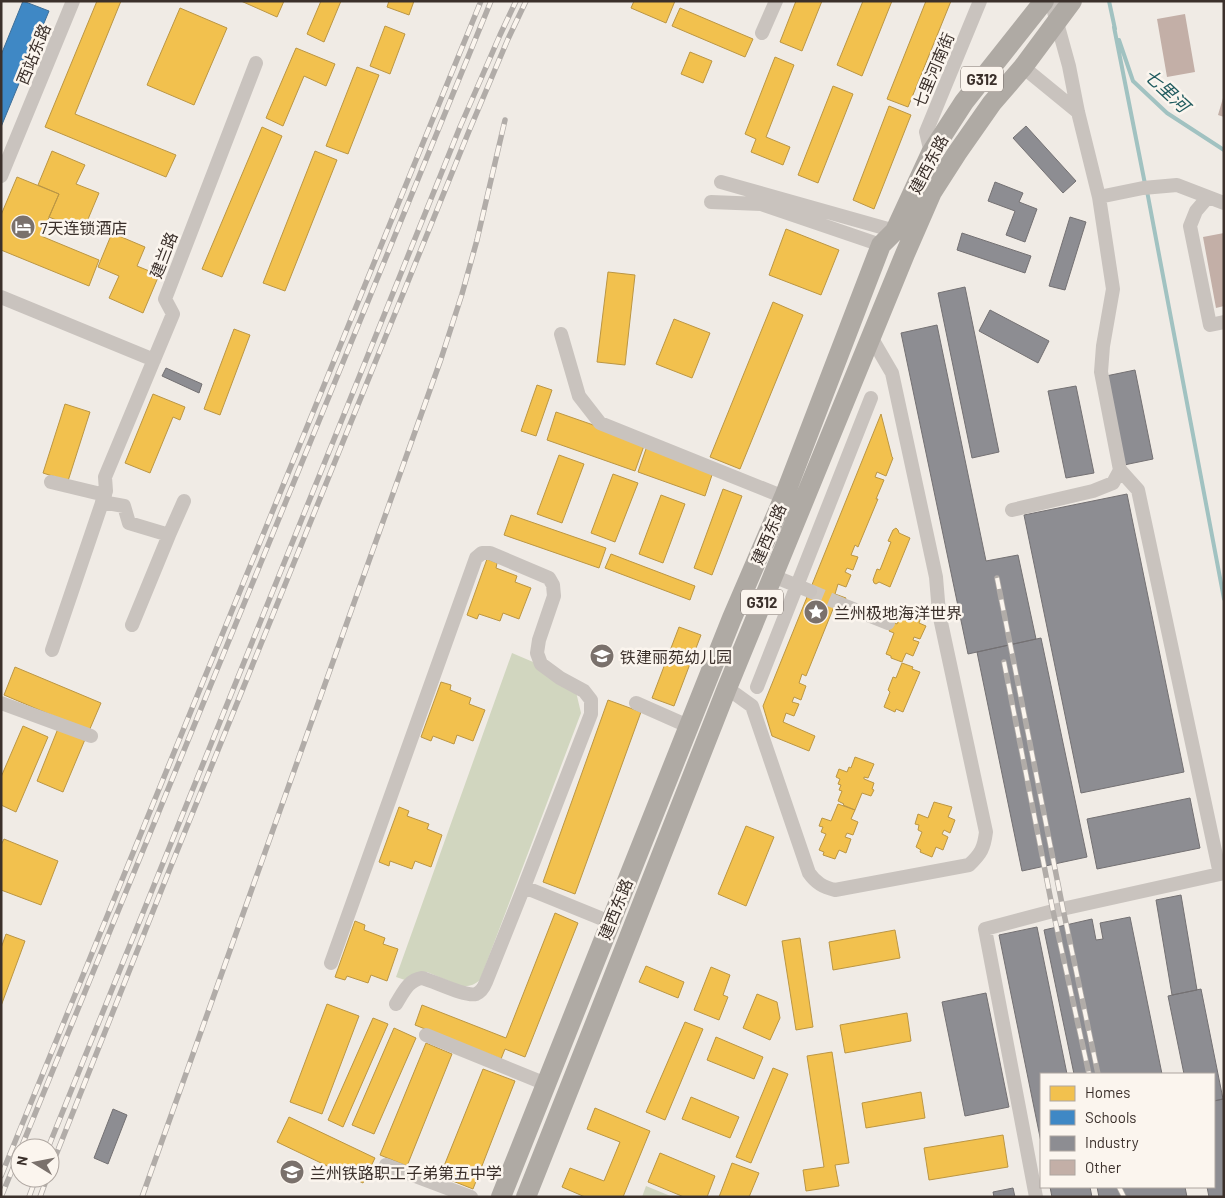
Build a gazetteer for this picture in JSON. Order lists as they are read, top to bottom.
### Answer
{
  "streets": {
    "highway": ["G312", "建西东路"],
    "street": ["西站东路", "七里河南街", "建兰路"]
  },
  "crossings": [
    ["七里河南街", "建西东路"]
  ],
  "water": ["七里河"],
  "places": {
    "hotel": ["7天连锁酒店"],
    "place": ["兰州极地海洋世界"],
    "school or university": ["铁建丽苑幼儿园", "兰州铁路职工子弟第五中学"]
  },
  "legend": [
    "Homes",
    "Schools",
    "Industry",
    "Other"
  ],
  "north": "left"
}
